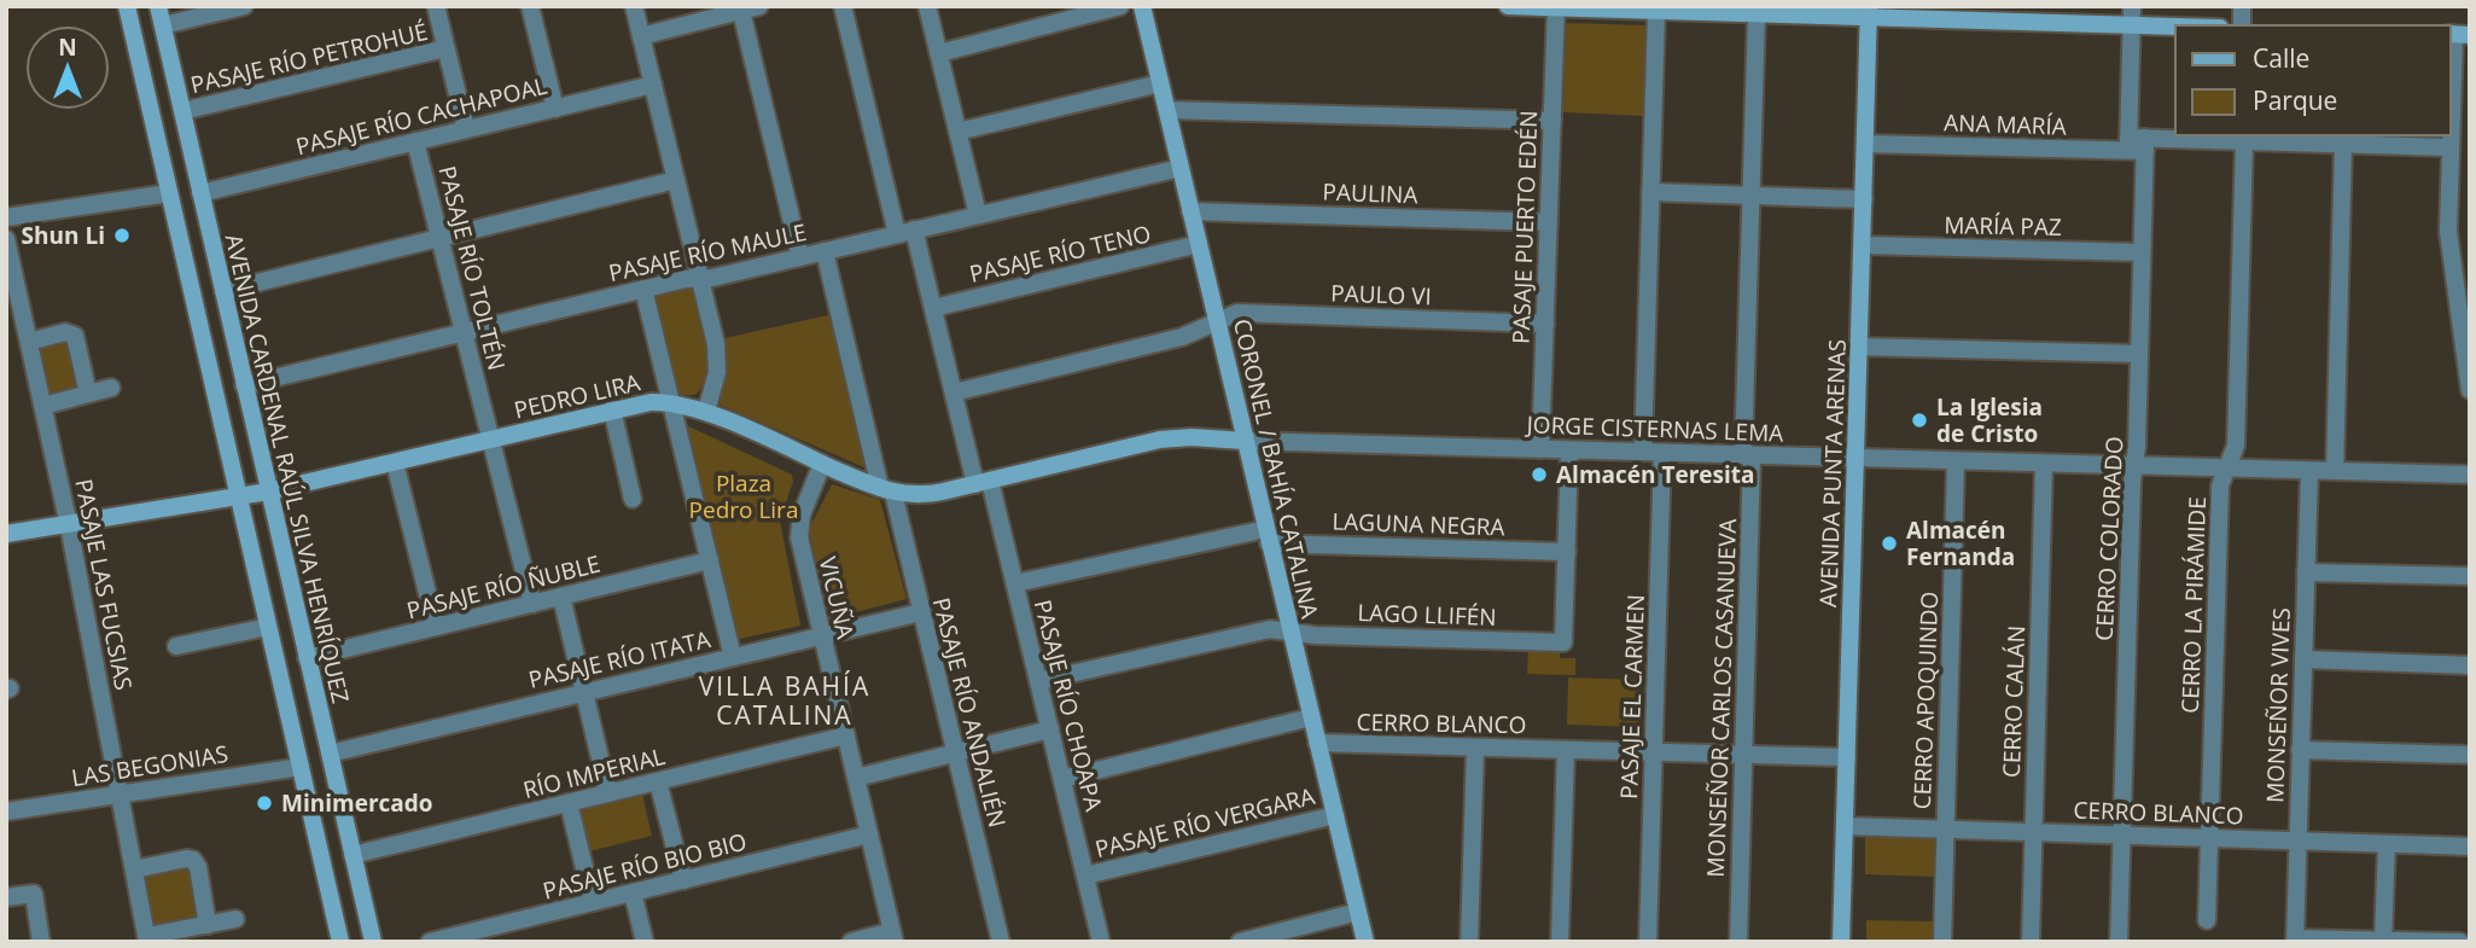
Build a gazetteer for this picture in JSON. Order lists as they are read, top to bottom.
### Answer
{
  "streets": {
    "street": [
      "PASAJE RÍO PETROHUÉ",
      "PASAJE RÍO CACHAPOAL",
      "ANA MARÍA",
      "PAULINA",
      "MARÍA PAZ",
      "PASAJE PUERTO EDÉN",
      "PASAJE RÍO MAULE",
      "PASAJE RÍO TENO",
      "PASAJE RÍO TOLTÉN",
      "PAULO VI",
      "PEDRO LIRA",
      "JORGE CISTERNAS LEMA",
      "AVENIDA CARDENAL RAÚL SILVA HENRÍQUEZ",
      "CORONEL / BAHÍA CATALINA",
      "AVENIDA PUNTA ARENAS",
      "LAGUNA NEGRA",
      "CERRO COLORADO",
      "PASAJE LAS FUCSIAS",
      "PASAJE RÍO ÑUBLE",
      "VICUÑA",
      "CERRO LA PIRÁMIDE",
      "LAGO LLIFÉN",
      "PASAJE RÍO ITATA",
      "PASAJE EL CARMEN",
      "MONSEÑOR CARLOS CASANUEVA",
      "CERRO APOQUINDO",
      "CERRO CALÁN",
      "PASAJE RÍO CHOAPA",
      "MONSEÑOR VIVES",
      "PASAJE RÍO ANDALIÉN",
      "CERRO BLANCO",
      "LAS BEGONIAS",
      "RÍO IMPERIAL",
      "PASAJE RÍO VERGARA",
      "PASAJE RÍO BIO BIO"
    ]
  },
  "crossings": [
    ["PASAJE RÍO PETROHUÉ", "AVENIDA CARDENAL RAÚL SILVA HENRÍQUEZ"],
    ["PASAJE RÍO CACHAPOAL", "PASAJE RÍO TOLTÉN"],
    ["PASAJE RÍO CACHAPOAL", "AVENIDA CARDENAL RAÚL SILVA HENRÍQUEZ"],
    ["ANA MARÍA", "AVENIDA PUNTA ARENAS"],
    ["ANA MARÍA", "CERRO COLORADO"],
    ["ANA MARÍA", "CERRO LA PIRÁMIDE"],
    ["PAULINA", "PASAJE PUERTO EDÉN"],
    ["PAULINA", "CORONEL / BAHÍA CATALINA"],
    ["MARÍA PAZ", "AVENIDA PUNTA ARENAS"],
    ["MARÍA PAZ", "CERRO COLORADO"],
    ["PASAJE PUERTO EDÉN", "PAULO VI"],
    ["PASAJE PUERTO EDÉN", "JORGE CISTERNAS LEMA"],
    ["PASAJE RÍO MAULE", "PASAJE RÍO TOLTÉN"],
    ["PASAJE RÍO MAULE", "AVENIDA CARDENAL RAÚL SILVA HENRÍQUEZ"],
    ["PASAJE RÍO MAULE", "CORONEL / BAHÍA CATALINA"],
    ["PASAJE RÍO MAULE", "PASAJE RÍO CHOAPA"],
    ["PASAJE RÍO MAULE", "PASAJE RÍO ANDALIÉN"],
    ["PASAJE RÍO TENO", "CORONEL / BAHÍA CATALINA"],
    ["PASAJE RÍO TENO", "PASAJE RÍO CHOAPA"],
    ["PASAJE RÍO TOLTÉN", "PEDRO LIRA"],
    ["PASAJE RÍO TOLTÉN", "PASAJE RÍO ÑUBLE"],
    ["PAULO VI", "CORONEL / BAHÍA CATALINA"],
    ["PAULO VI", "PASAJE RÍO CHOAPA"],
    ["PEDRO LIRA", "JORGE CISTERNAS LEMA"],
    ["PEDRO LIRA", "AVENIDA CARDENAL RAÚL SILVA HENRÍQUEZ"],
    ["PEDRO LIRA", "CORONEL / BAHÍA CATALINA"],
    ["PEDRO LIRA", "PASAJE LAS FUCSIAS"],
    ["PEDRO LIRA", "VICUÑA"],
    ["PEDRO LIRA", "PASAJE RÍO CHOAPA"],
    ["PEDRO LIRA", "PASAJE RÍO ANDALIÉN"],
    ["JORGE CISTERNAS LEMA", "CORONEL / BAHÍA CATALINA"],
    ["JORGE CISTERNAS LEMA", "AVENIDA PUNTA ARENAS"],
    ["JORGE CISTERNAS LEMA", "CERRO COLORADO"],
    ["JORGE CISTERNAS LEMA", "CERRO LA PIRÁMIDE"],
    ["JORGE CISTERNAS LEMA", "PASAJE EL CARMEN"],
    ["JORGE CISTERNAS LEMA", "MONSEÑOR CARLOS CASANUEVA"],
    ["JORGE CISTERNAS LEMA", "CERRO APOQUINDO"],
    ["JORGE CISTERNAS LEMA", "CERRO CALÁN"],
    ["JORGE CISTERNAS LEMA", "MONSEÑOR VIVES"],
    ["AVENIDA CARDENAL RAÚL SILVA HENRÍQUEZ", "PASAJE RÍO ÑUBLE"],
    ["AVENIDA CARDENAL RAÚL SILVA HENRÍQUEZ", "PASAJE RÍO ITATA"],
    ["AVENIDA CARDENAL RAÚL SILVA HENRÍQUEZ", "RÍO IMPERIAL"],
    ["CORONEL / BAHÍA CATALINA", "LAGUNA NEGRA"],
    ["CORONEL / BAHÍA CATALINA", "LAGO LLIFÉN"],
    ["CORONEL / BAHÍA CATALINA", "CERRO BLANCO"],
    ["CORONEL / BAHÍA CATALINA", "PASAJE RÍO VERGARA"],
    ["AVENIDA PUNTA ARENAS", "CERRO BLANCO"],
    ["LAGUNA NEGRA", "LAGO LLIFÉN"],
    ["CERRO COLORADO", "CERRO BLANCO"],
    ["PASAJE LAS FUCSIAS", "LAS BEGONIAS"],
    ["VICUÑA", "PASAJE RÍO ITATA"],
    ["VICUÑA", "RÍO IMPERIAL"],
    ["VICUÑA", "PASAJE RÍO BIO BIO"],
    ["CERRO LA PIRÁMIDE", "CERRO BLANCO"],
    ["LAGO LLIFÉN", "PASAJE RÍO CHOAPA"],
    ["PASAJE RÍO ITATA", "PASAJE RÍO ANDALIÉN"],
    ["PASAJE EL CARMEN", "CERRO BLANCO"],
    ["MONSEÑOR CARLOS CASANUEVA", "CERRO BLANCO"],
    ["CERRO APOQUINDO", "CERRO BLANCO"],
    ["CERRO CALÁN", "CERRO BLANCO"],
    ["PASAJE RÍO CHOAPA", "PASAJE RÍO VERGARA"],
    ["MONSEÑOR VIVES", "CERRO BLANCO"]
  ],
  "districts": ["VILLA BAHÍA CATALINA"],
  "parks": ["Plaza Pedro Lira"],
  "places": [
    "Shun Li",
    "La Iglesia de Cristo",
    "Almacén Teresita",
    "Almacén Fernanda",
    "Minimercado"
  ],
  "legend": ["Calle", "Parque"],
  "north": "top"
}
